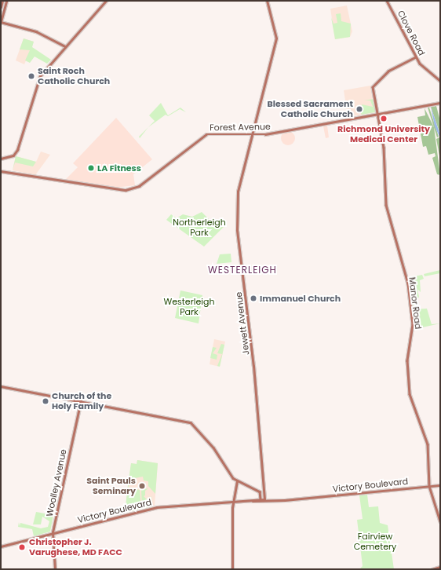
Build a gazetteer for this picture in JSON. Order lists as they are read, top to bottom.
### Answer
{
  "streets": {
    "street": [
      "Clove Road",
      "Forest Avenue",
      "Manor Road",
      "Jewett Avenue",
      "Woolley Avenue",
      "Victory Boulevard"
    ]
  },
  "crossings": [
    ["Clove Road", "Manor Road"],
    ["Forest Avenue", "Manor Road"],
    ["Forest Avenue", "Jewett Avenue"],
    ["Manor Road", "Victory Boulevard"],
    ["Jewett Avenue", "Victory Boulevard"],
    ["Woolley Avenue", "Victory Boulevard"]
  ],
  "districts": ["WESTERLEIGH"],
  "parks": ["Northerleigh Park", "Westerleigh Park", "Fairview Cemetery"],
  "places": [
    "Saint Roch Catholic Church",
    "Blessed Sacrament Catholic Church",
    "Richmond University Medical Center",
    "LA Fitness",
    "Immanuel Church",
    "Church of the Holy Family",
    "Saint Pauls Seminary",
    "Christopher J. Varughese, MD FACC"
  ]
}
